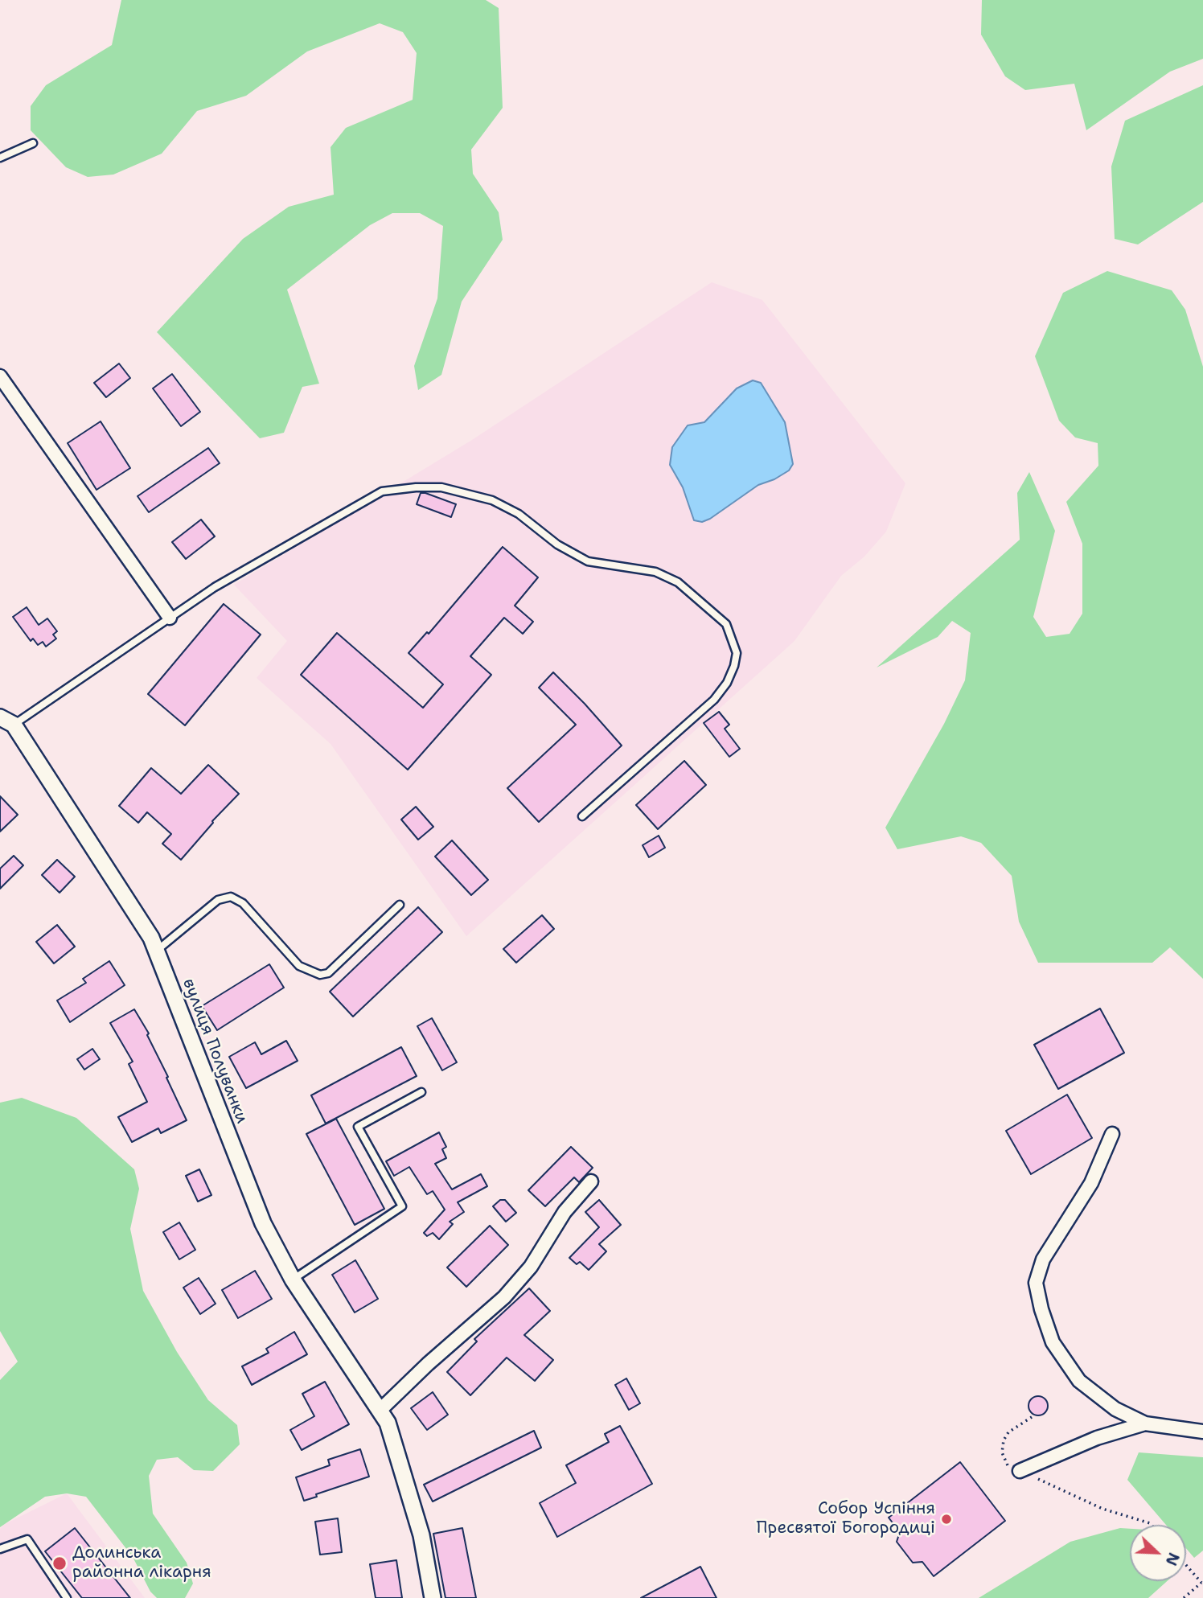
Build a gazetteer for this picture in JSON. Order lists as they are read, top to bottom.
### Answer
{
  "streets": {
    "street": ["вулиця Полуванки"]
  },
  "places": ["Собор Успіння Пресвятої Богородиці", "Долинська районна лікарня"],
  "north": "bottom right"
}
